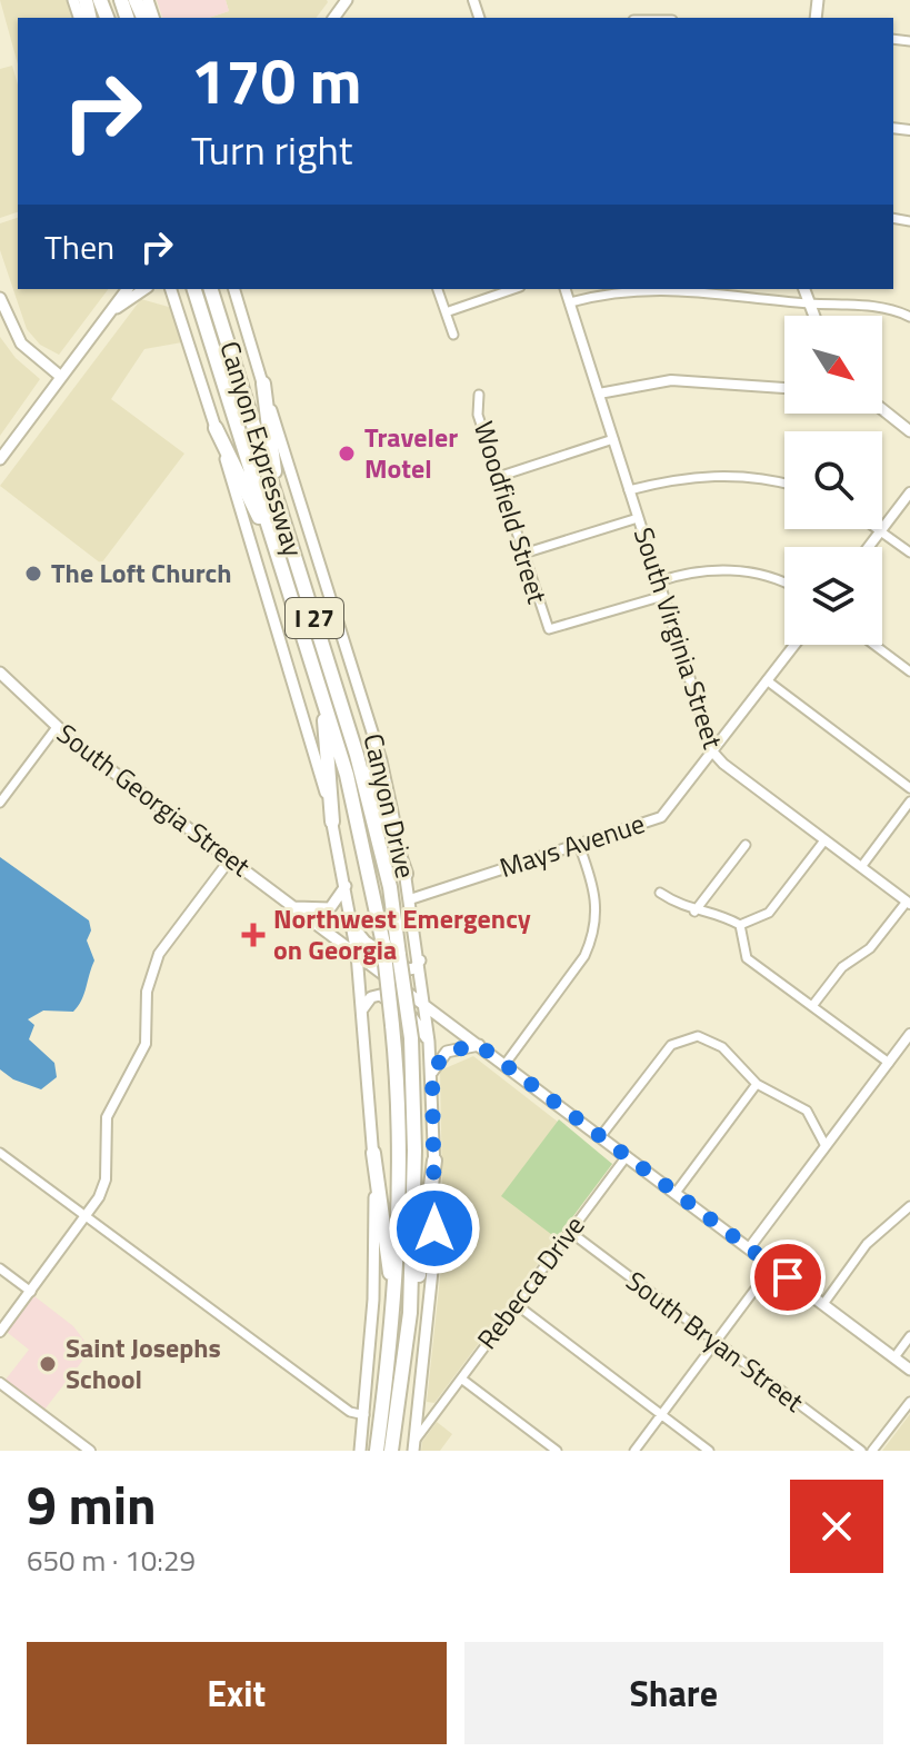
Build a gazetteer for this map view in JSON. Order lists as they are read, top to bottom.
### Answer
{
  "streets": {
    "highway": ["Canyon Expressway", "I 27"],
    "main road": ["South Georgia Street", "Canyon Drive"],
    "street": [
      "Woodfield Street",
      "South Virginia Street",
      "Mays Avenue",
      "Rebecca Drive",
      "South Bryan Street"
    ]
  },
  "crossings": [
    ["Woodfield Street", "South Virginia Street"],
    ["South Virginia Street", "Mays Avenue"],
    ["South Georgia Street", "Canyon Drive"],
    ["South Georgia Street", "Rebecca Drive"],
    ["Canyon Drive", "Mays Avenue"],
    ["Canyon Drive", "Rebecca Drive"],
    ["Rebecca Drive", "South Bryan Street"]
  ],
  "places": {
    "other": ["Traveler Motel", "The Loft Church", "Saint Josephs School"],
    "health": ["Northwest Emergency on Georgia"]
  },
  "north": "bottom right",
  "page": {
    "turn": ["170 m", "Turn right"],
    "then": "Then",
    "heading": ["9 min", "650 m · 10:29"],
    "buttons": ["Exit", "Share"]
  }
}
